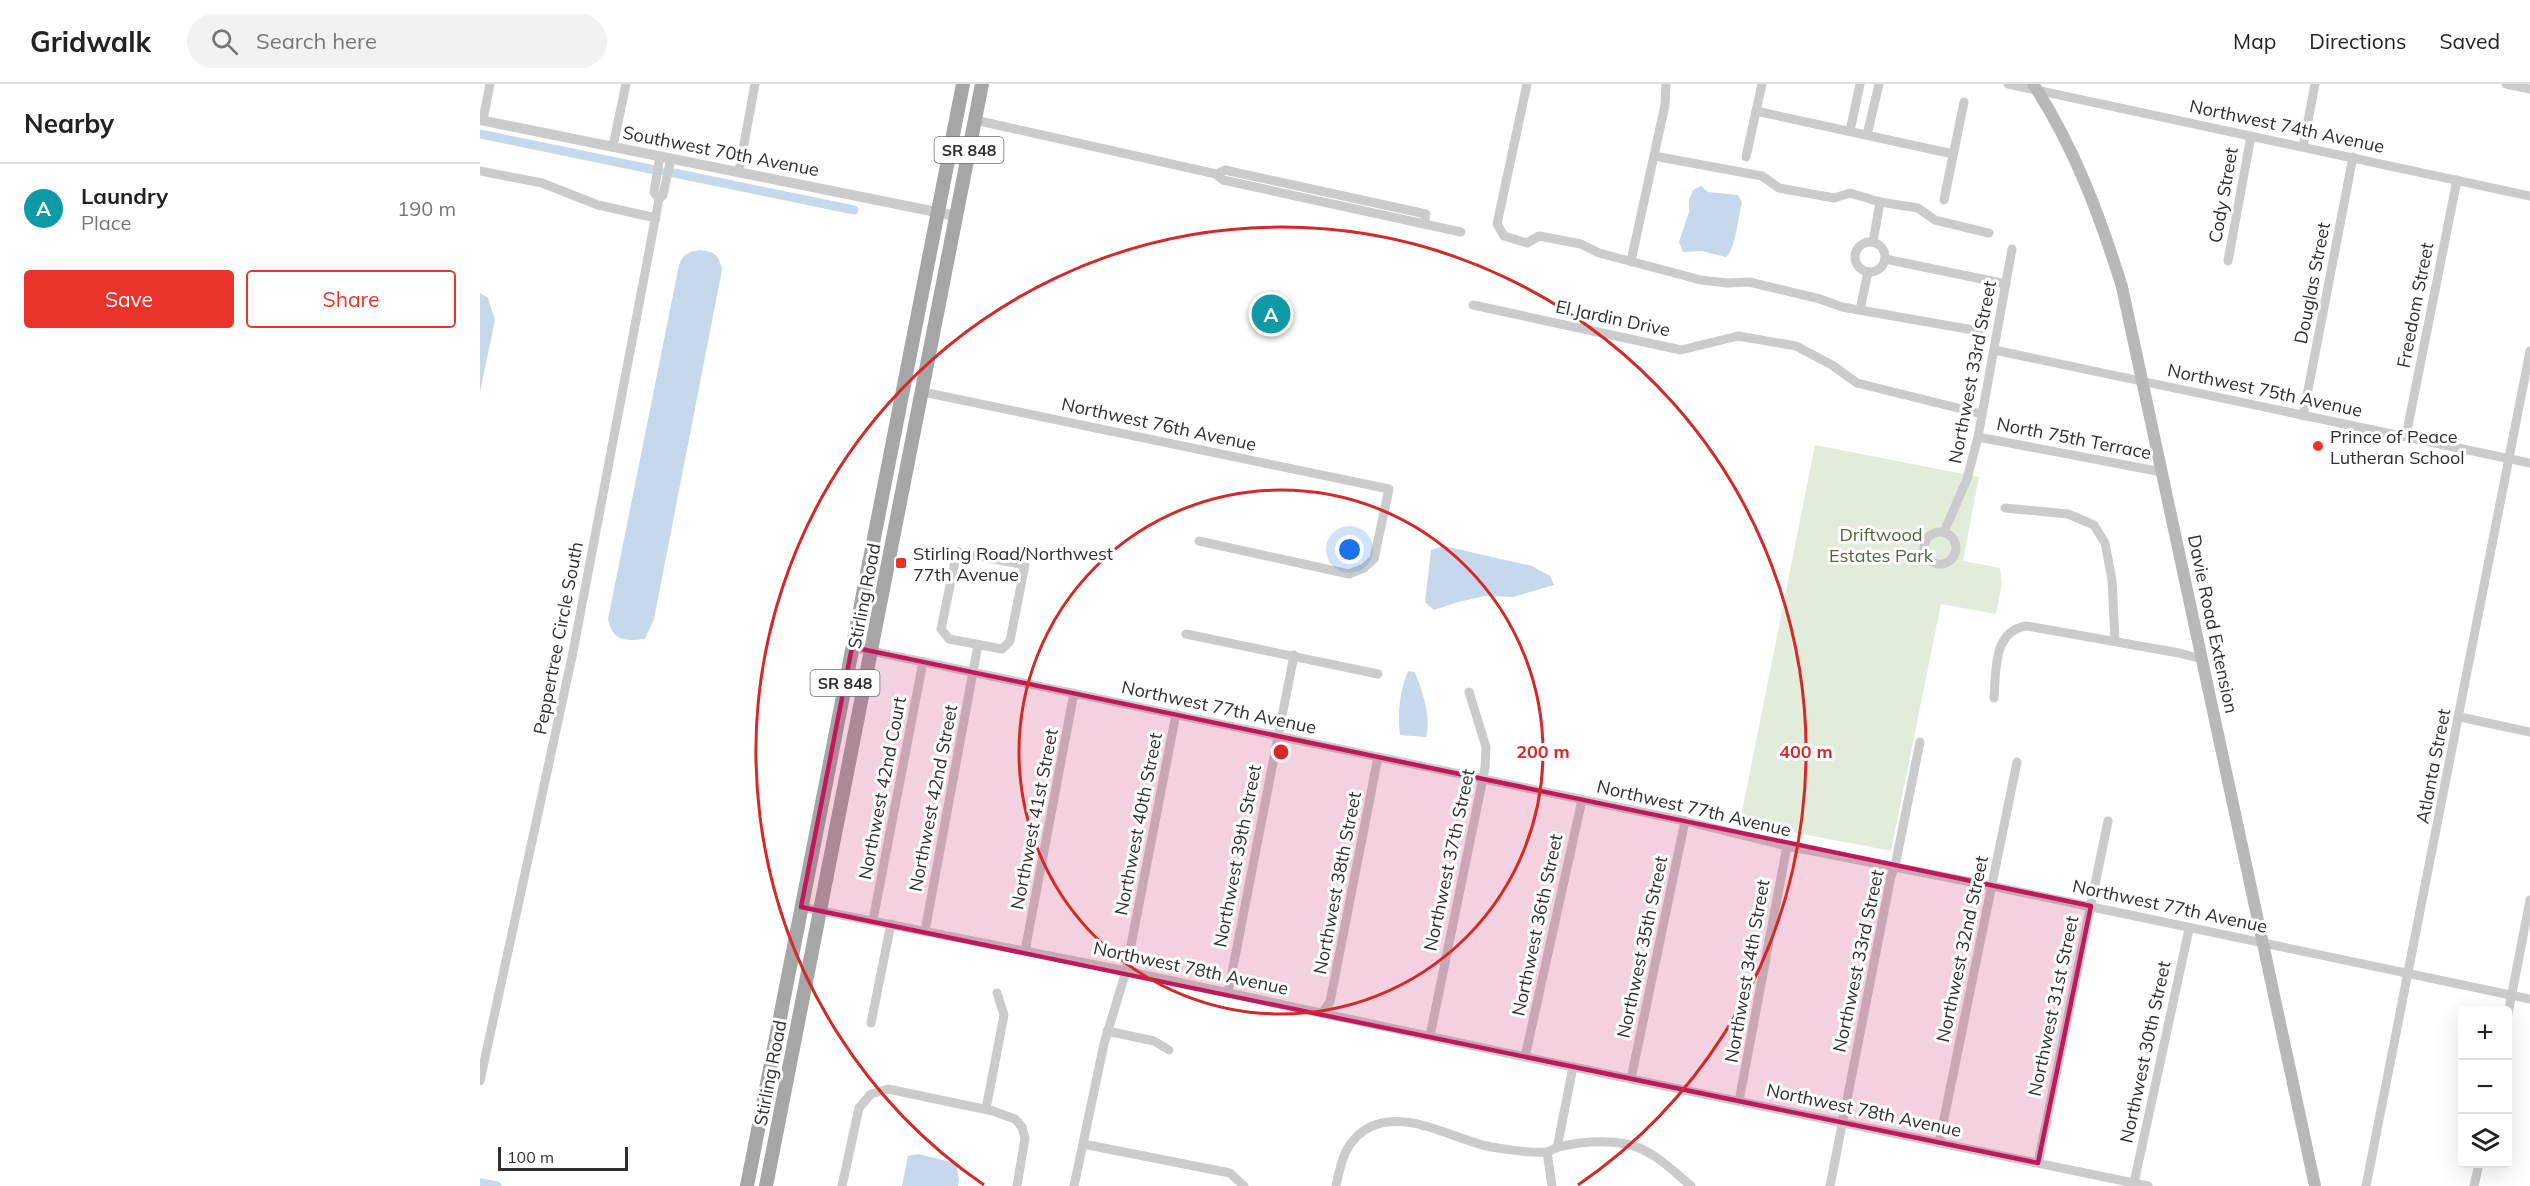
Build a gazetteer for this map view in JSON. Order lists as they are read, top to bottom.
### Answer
{
  "streets": {
    "main road": ["SR 848", "Stirling Road", "Davie Road Extension"],
    "street": [
      "Northwest 74th Avenue",
      "Southwest 70th Avenue",
      "Cody Street",
      "Douglas Street",
      "Freedom Street",
      "El Jardin Drive",
      "Northwest 33rd Street",
      "Northwest 75th Avenue",
      "Northwest 76th Avenue",
      "North 75th Terrace",
      "Peppertree Circle South",
      "Northwest 77th Avenue",
      "Atlanta Street",
      "Northwest 42nd Court",
      "Northwest 42nd Street",
      "Northwest 41st Street",
      "Northwest 40th Street",
      "Northwest 39th Street",
      "Northwest 37th Street",
      "Northwest 38th Street",
      "Northwest 36th Street",
      "Northwest 35th Street",
      "Northwest 32nd Street",
      "Northwest 78th Avenue",
      "Northwest 34th Street",
      "Northwest 31st Street",
      "Northwest 30th Street"
    ]
  },
  "crossings": [
    ["Northwest 74th Avenue", "Cody Street"],
    ["Northwest 74th Avenue", "Douglas Street"],
    ["Northwest 74th Avenue", "Freedom Street"],
    ["Northwest 74th Avenue", "Davie Road Extension"],
    ["Southwest 70th Avenue", "Stirling Road"],
    ["Southwest 70th Avenue", "Peppertree Circle South"],
    ["Douglas Street", "Northwest 75th Avenue"],
    ["Freedom Street", "Northwest 75th Avenue"],
    ["El Jardin Drive", "Northwest 33rd Street"],
    ["Northwest 33rd Street", "Northwest 75th Avenue"],
    ["Northwest 33rd Street", "North 75th Terrace"],
    ["Northwest 33rd Street", "Northwest 77th Avenue"],
    ["Northwest 33rd Street", "Northwest 78th Avenue"],
    ["Northwest 75th Avenue", "Davie Road Extension"],
    ["Northwest 75th Avenue", "Atlanta Street"],
    ["Northwest 76th Avenue", "Stirling Road"],
    ["North 75th Terrace", "Davie Road Extension"],
    ["Stirling Road", "Northwest 77th Avenue"],
    ["Stirling Road", "Northwest 78th Avenue"],
    ["Davie Road Extension", "Northwest 77th Avenue"],
    ["Northwest 77th Avenue", "Atlanta Street"],
    ["Northwest 77th Avenue", "Northwest 42nd Court"],
    ["Northwest 77th Avenue", "Northwest 42nd Street"],
    ["Northwest 77th Avenue", "Northwest 41st Street"],
    ["Northwest 77th Avenue", "Northwest 40th Street"],
    ["Northwest 77th Avenue", "Northwest 39th Street"],
    ["Northwest 77th Avenue", "Northwest 37th Street"],
    ["Northwest 77th Avenue", "Northwest 38th Street"],
    ["Northwest 77th Avenue", "Northwest 36th Street"],
    ["Northwest 77th Avenue", "Northwest 35th Street"],
    ["Northwest 77th Avenue", "Northwest 32nd Street"],
    ["Northwest 77th Avenue", "Northwest 34th Street"],
    ["Northwest 77th Avenue", "Northwest 31st Street"],
    ["Northwest 77th Avenue", "Northwest 30th Street"],
    ["Northwest 42nd Court", "Northwest 78th Avenue"],
    ["Northwest 42nd Street", "Northwest 78th Avenue"],
    ["Northwest 41st Street", "Northwest 78th Avenue"],
    ["Northwest 40th Street", "Northwest 78th Avenue"],
    ["Northwest 39th Street", "Northwest 78th Avenue"],
    ["Northwest 37th Street", "Northwest 78th Avenue"],
    ["Northwest 38th Street", "Northwest 78th Avenue"],
    ["Northwest 36th Street", "Northwest 78th Avenue"],
    ["Northwest 35th Street", "Northwest 78th Avenue"],
    ["Northwest 32nd Street", "Northwest 78th Avenue"],
    ["Northwest 78th Avenue", "Northwest 34th Street"],
    ["Northwest 78th Avenue", "Northwest 31st Street"],
    ["Northwest 78th Avenue", "Northwest 30th Street"]
  ],
  "parks": ["Driftwood Estates Park"],
  "places": {
    "other": ["Prince of Peace Lutheran School"],
    "transit": ["Stirling Road/Northwest 77th Avenue"]
  },
  "scale_bar": "100 m",
  "page": {
    "header": "Gridwalk",
    "search": "Search here",
    "nav": ["Map", "Directions", "Saved"],
    "heading": "Nearby",
    "list": [
      {
        "mark": "A",
        "name": "Laundry",
        "note": "Place",
        "value": "190 m"
      }
    ],
    "buttons": ["Save", "Share"],
    "pins": "A",
    "map_buttons": ["+", "−"],
    "scale": "100 m"
  },
  "rings": ["200 m", "400 m"]
}
